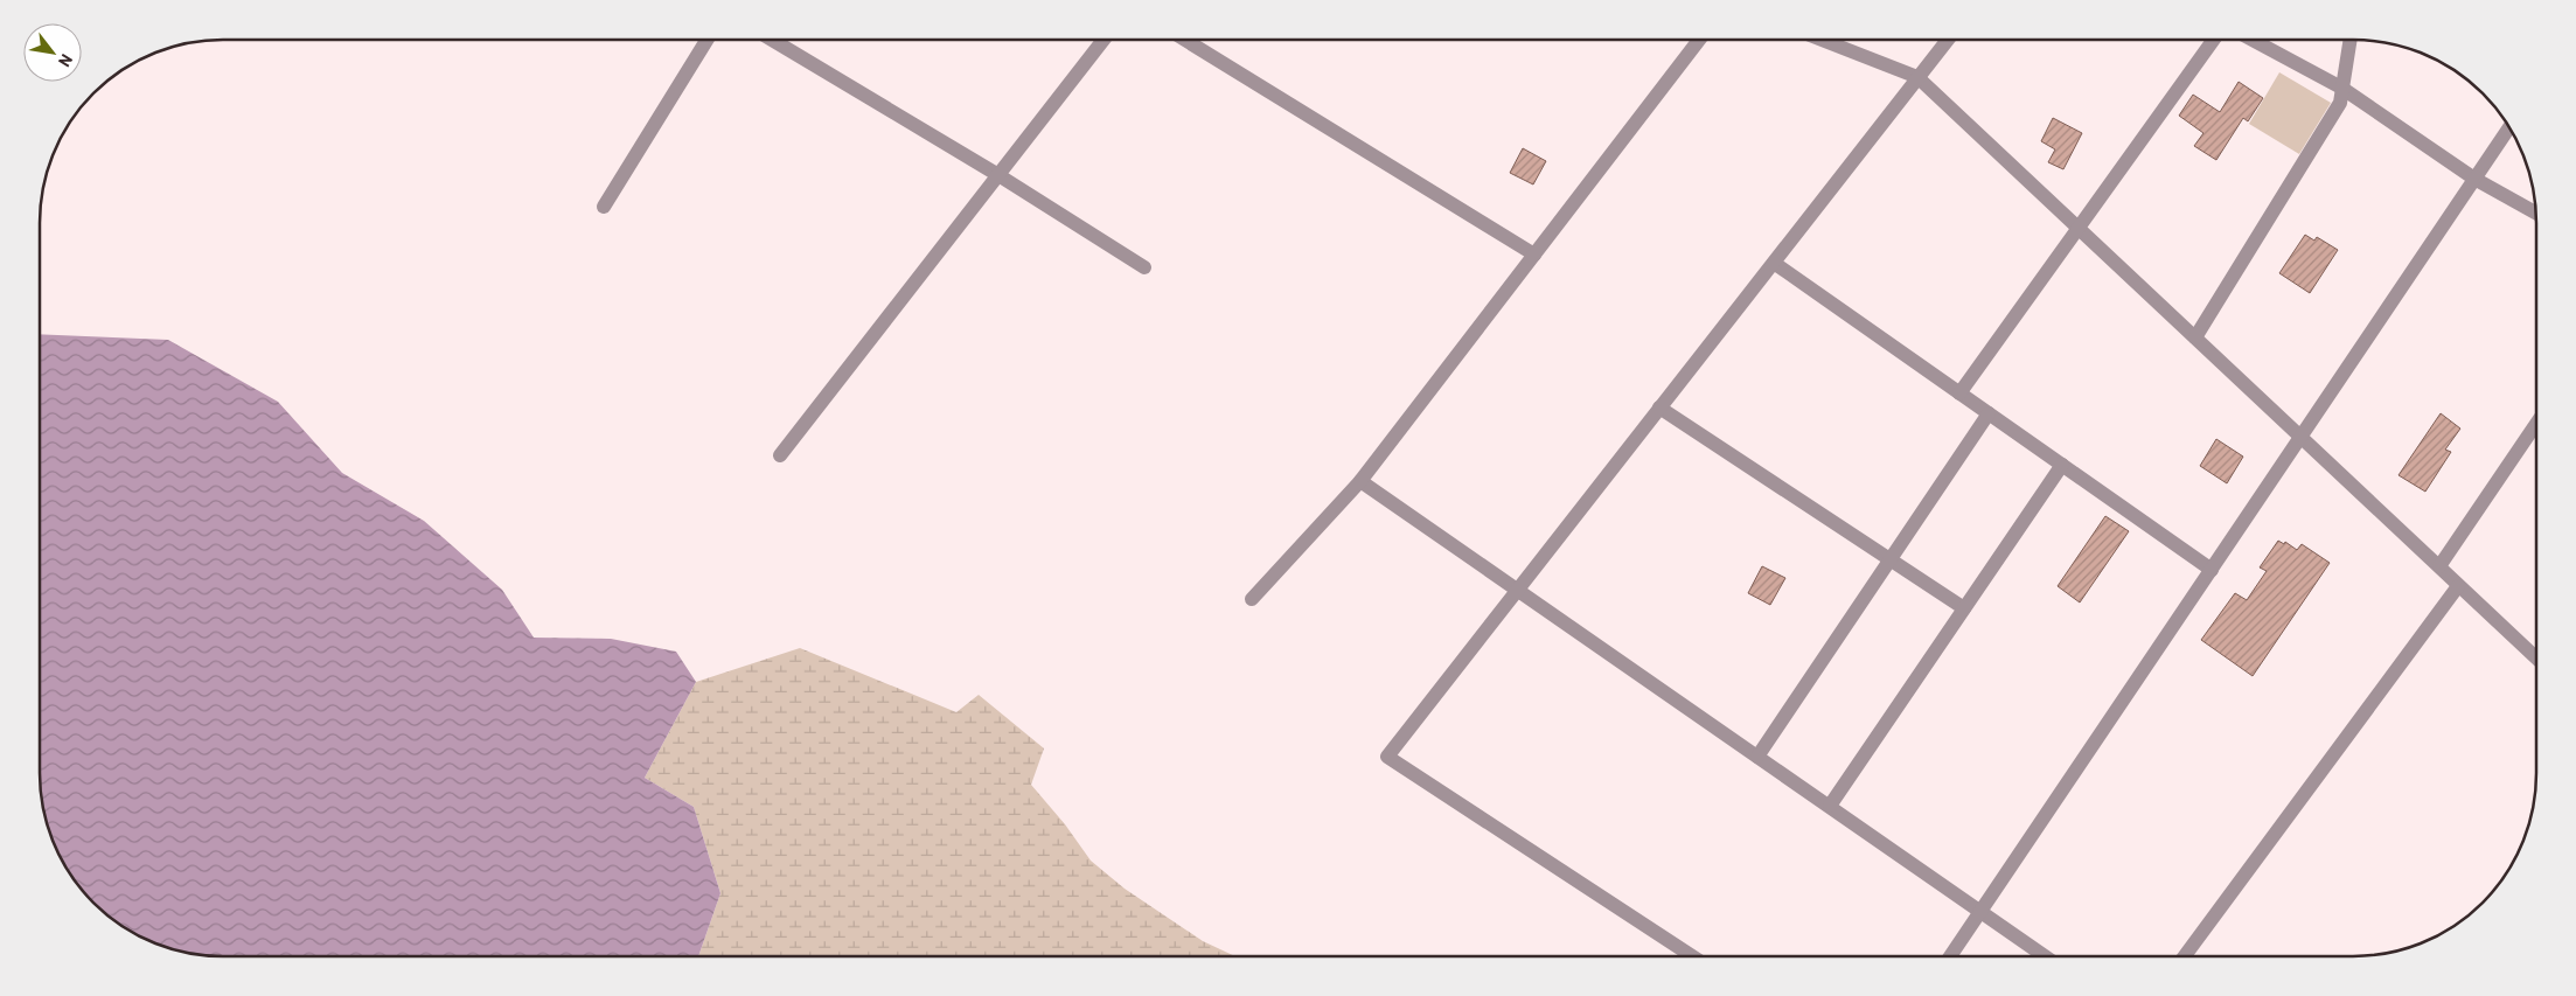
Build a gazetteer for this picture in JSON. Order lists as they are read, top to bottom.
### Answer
{
  "north": "bottom right"
}
